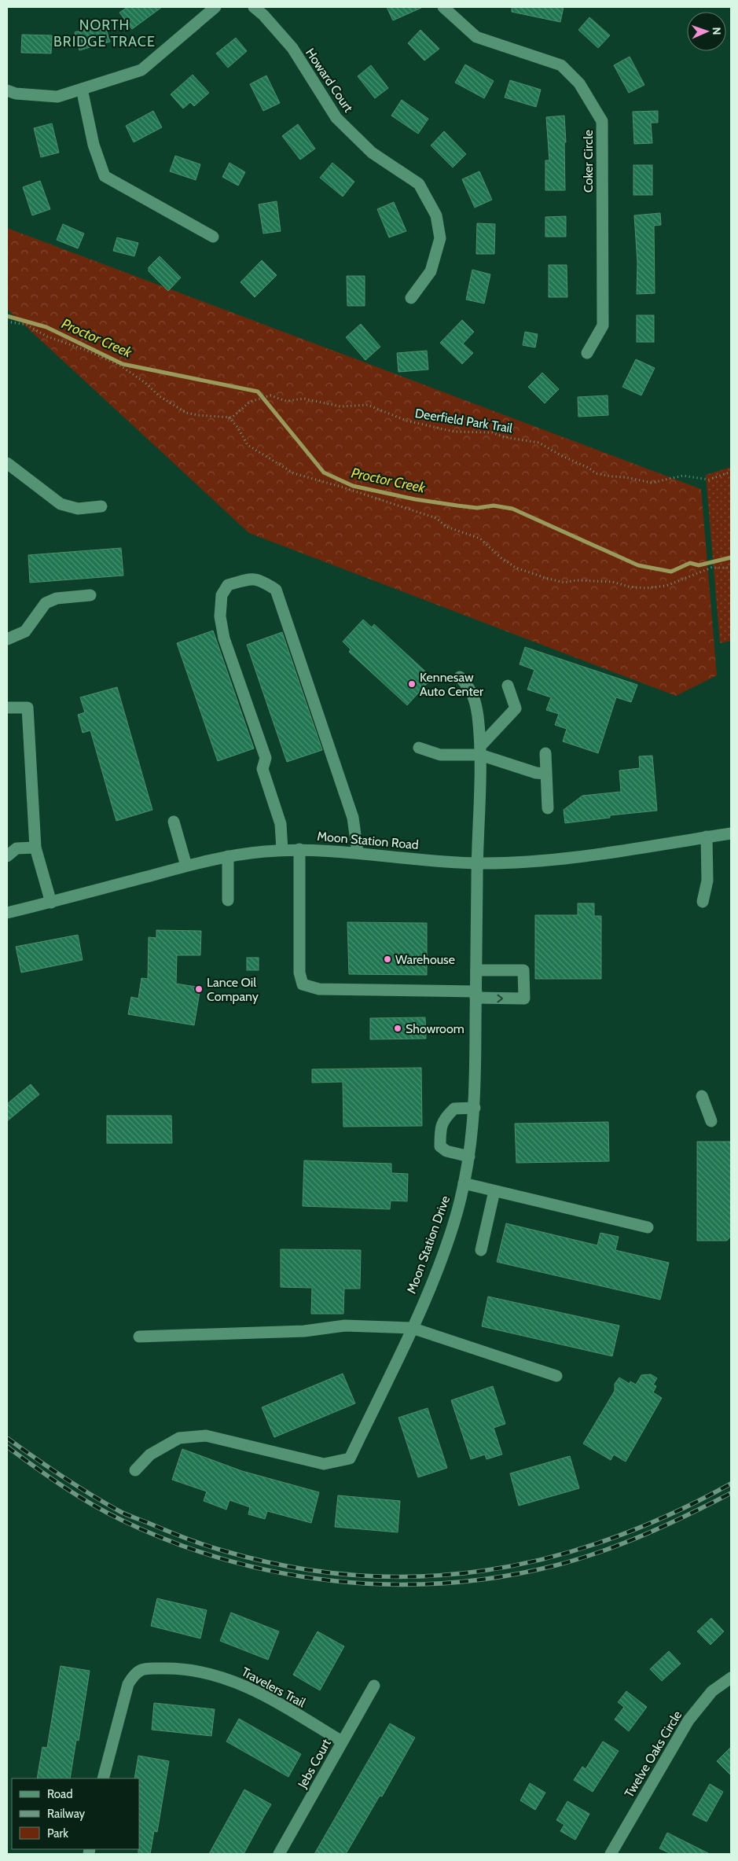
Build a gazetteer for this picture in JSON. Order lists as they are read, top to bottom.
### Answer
{
  "streets": {
    "street": [
      "Howard Court",
      "Coker Circle",
      "Moon Station Road",
      "Moon Station Drive",
      "Travelers Trail",
      "Twelve Oaks Circle",
      "Jebs Court"
    ],
    "path": ["Deerfield Park Trail"]
  },
  "crossings": [
    ["Moon Station Road", "Moon Station Drive"],
    ["Travelers Trail", "Jebs Court"]
  ],
  "districts": ["NORTH BRIDGE TRACE"],
  "water": ["Proctor Creek"],
  "places": [
    "Kennesaw Auto Center",
    "Warehouse",
    "Lance Oil Company",
    "Showroom"
  ],
  "legend": ["Road", "Railway", "Park"],
  "north": "right"
}
